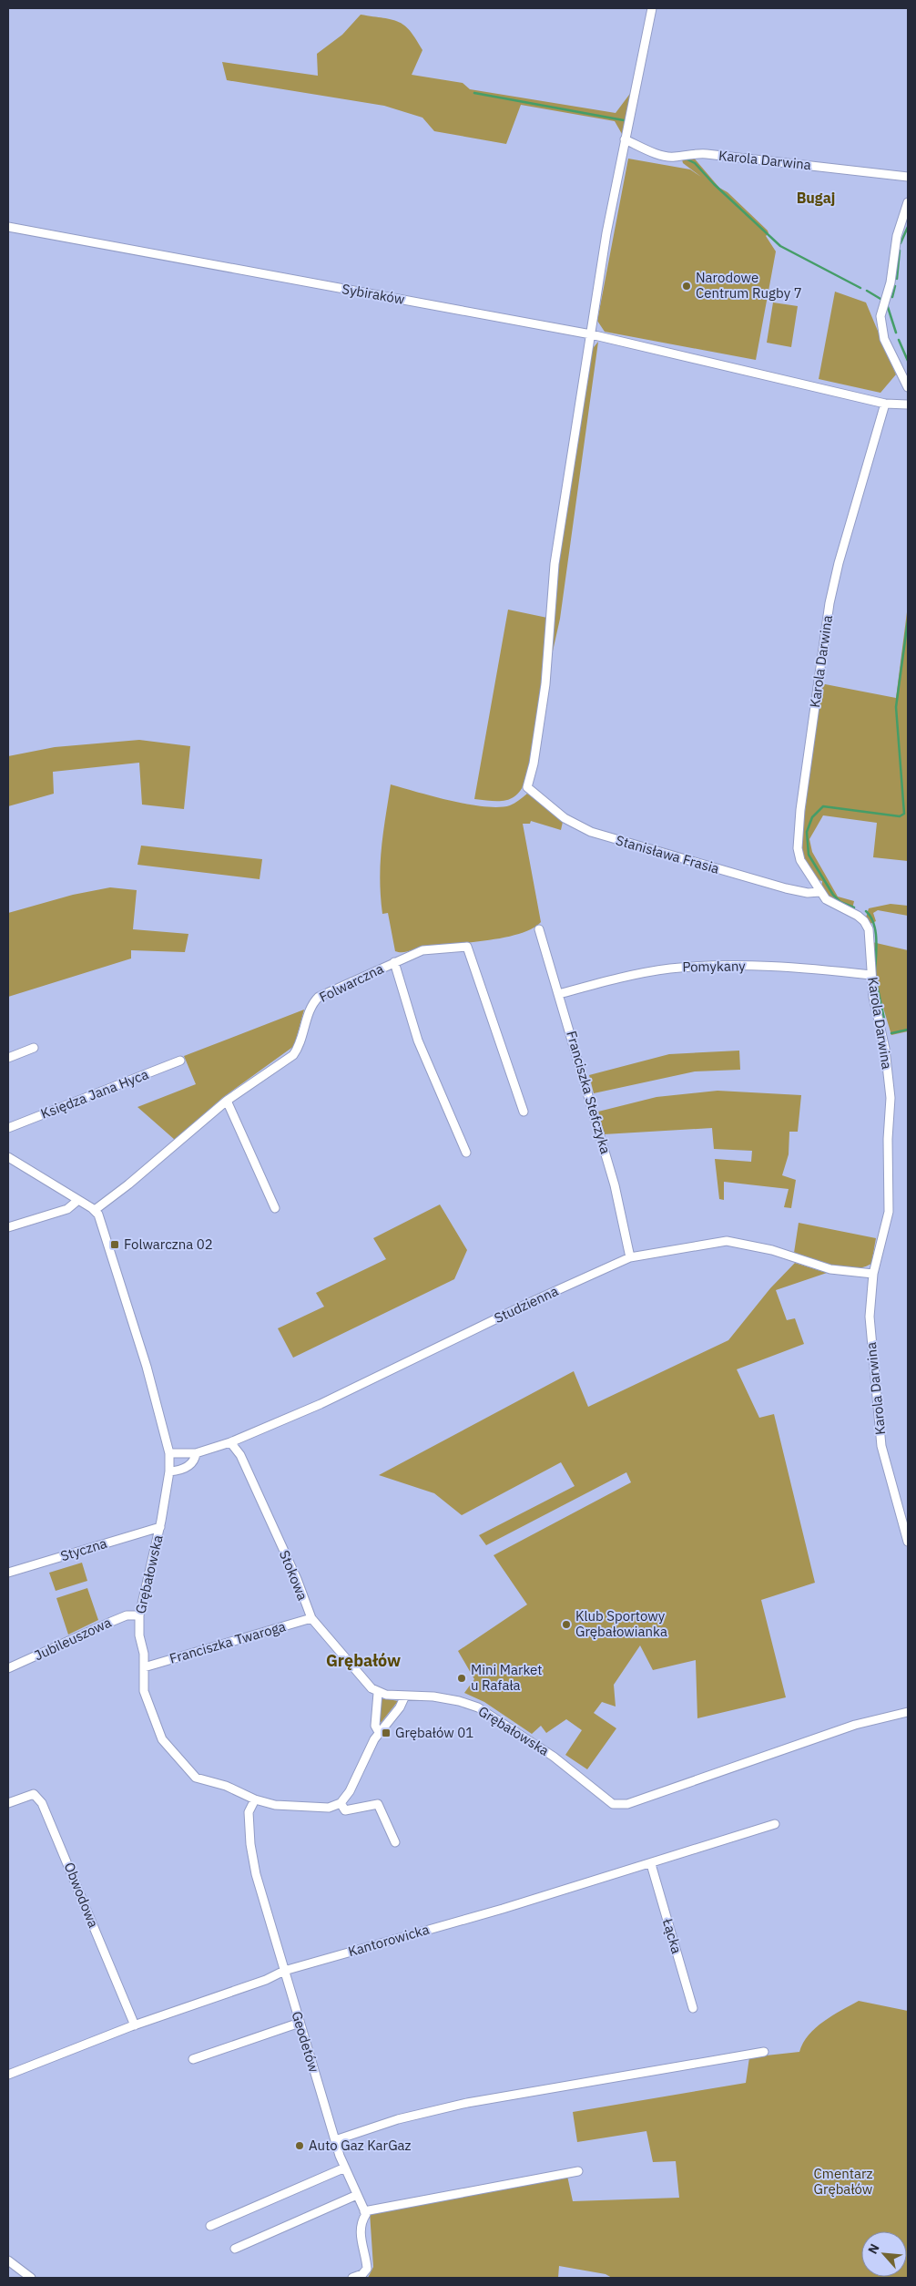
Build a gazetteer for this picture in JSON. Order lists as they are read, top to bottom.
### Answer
{
  "streets": {
    "street": [
      "Karola Darwina",
      "Sybiraków",
      "Stanisława Frasia",
      "Pomykany",
      "Folwarczna",
      "Franciszka Stefczyka",
      "Księdza Jana Hyca",
      "Studzienna",
      "Styczna",
      "Grębałowska",
      "Stokowa",
      "Jubileuszowa",
      "Franciszka Twaroga",
      "Obwodowa",
      "Łącka",
      "Kantorowicka",
      "Geodetów"
    ]
  },
  "crossings": [
    ["Karola Darwina", "Sybiraków"],
    ["Karola Darwina", "Stanisława Frasia"],
    ["Karola Darwina", "Pomykany"],
    ["Karola Darwina", "Studzienna"],
    ["Sybiraków", "Stanisława Frasia"],
    ["Pomykany", "Franciszka Stefczyka"],
    ["Folwarczna", "Grębałowska"],
    ["Franciszka Stefczyka", "Studzienna"],
    ["Studzienna", "Grębałowska"],
    ["Studzienna", "Stokowa"],
    ["Styczna", "Grębałowska"],
    ["Grębałowska", "Stokowa"],
    ["Grębałowska", "Jubileuszowa"],
    ["Grębałowska", "Franciszka Twaroga"],
    ["Grębałowska", "Geodetów"],
    ["Stokowa", "Franciszka Twaroga"],
    ["Obwodowa", "Kantorowicka"],
    ["Łącka", "Kantorowicka"],
    ["Kantorowicka", "Geodetów"]
  ],
  "districts": ["Bugaj", "Grębałów"],
  "parks": ["Cmentarz Grębałów"],
  "places": {
    "other": [
      "Narodowe Centrum Rugby 7",
      "Klub Sportowy Grębałowianka",
      "Mini Market u Rafała",
      "Auto Gaz KarGaz"
    ],
    "transit": ["Folwarczna 02", "Grębałów 01"]
  },
  "north": "top left"
}
